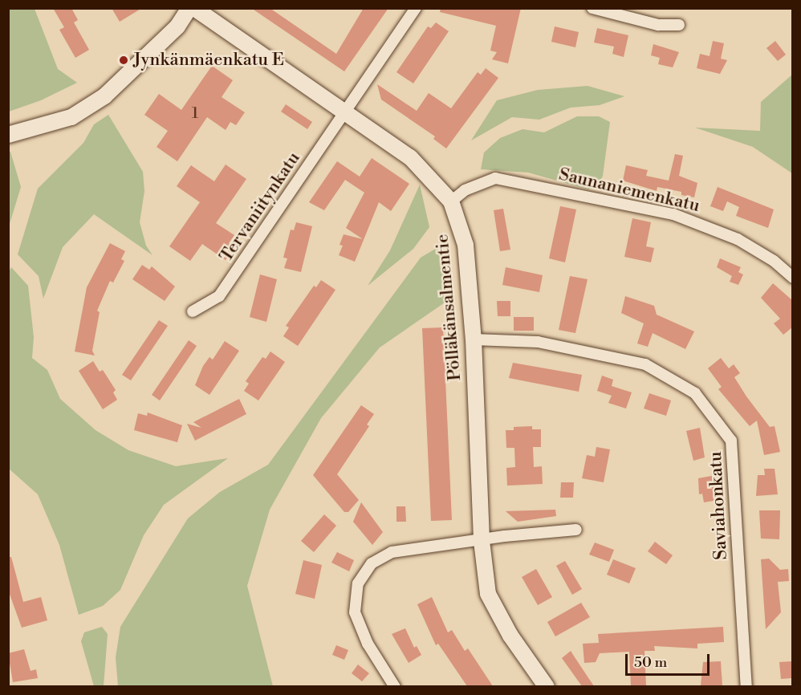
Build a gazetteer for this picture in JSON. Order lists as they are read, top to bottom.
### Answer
{
  "streets": {
    "street": [
      "Saunaniemenkatu",
      "Tervaniitynkatu",
      "Pölläkänsalmentie",
      "Saviahonkatu"
    ]
  },
  "crossings": [
    ["Saunaniemenkatu", "Pölläkänsalmentie"],
    ["Tervaniitynkatu", "Pölläkänsalmentie"],
    ["Pölläkänsalmentie", "Saviahonkatu"]
  ],
  "places": ["Jynkänmäenkatu E"],
  "house_numbers": ["1"],
  "scale_bar": "50 m"
}
